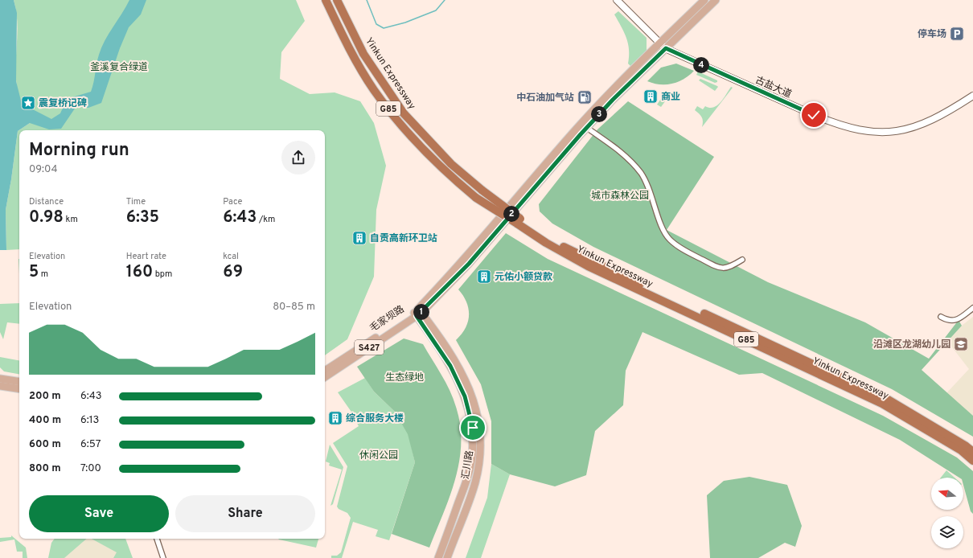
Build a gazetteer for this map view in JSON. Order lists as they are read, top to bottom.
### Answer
{
  "streets": {
    "highway": ["Yinkun Expressway", "G85"],
    "main road": ["毛家坝路", "S427", "汇川路"],
    "street": ["古盐大道"]
  },
  "crossings": [
    ["古盐大道", "S427"],
    ["毛家坝路", "S427"],
    ["毛家坝路", "汇川路"],
    ["S427", "汇川路"]
  ],
  "parks": [
    "釜溪复合绿道",
    "城市森林公园",
    "生态绿地",
    "休闲公园"
  ],
  "places": {
    "parking": ["停车场"],
    "building": [
      "商业",
      "自贡高新环卫站",
      "元佑小额贷款",
      "综合服务大楼"
    ],
    "fuel station": ["中石油加气站"],
    "place": ["震复桥记碑"],
    "school or university": ["沿滩区龙湖幼儿园"]
  },
  "north": "left",
  "page": {
    "pins": [
      "4",
      "3",
      "2",
      "1"
    ],
    "heading": ["Morning run", "09:04"],
    "stats": [
      ["Distance", "0.98 km"],
      ["Time", "6:35"],
      ["Pace", "6:43 /km"],
      ["Elevation", "5 m"],
      ["Heart rate", "160 bpm"],
      ["kcal", "69"]
    ],
    "chart": ["Elevation", "80–85 m"],
    "list": [
      {
        "name": "200 m",
        "note": "6:43"
      },
      {
        "name": "400 m",
        "note": "6:13"
      },
      {
        "name": "600 m",
        "note": "6:57"
      },
      {
        "name": "800 m",
        "note": "7:00"
      }
    ],
    "buttons": ["Save", "Share"]
  }
}
